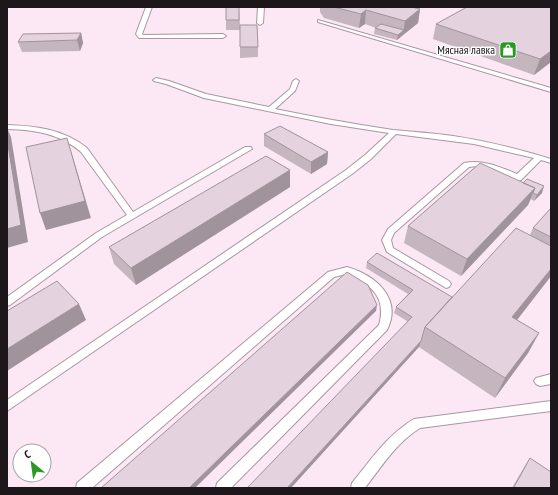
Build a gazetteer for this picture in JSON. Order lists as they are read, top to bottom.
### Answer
{
  "places": {
    "shop": ["Мясная лавка"]
  },
  "north": "top left"
}
